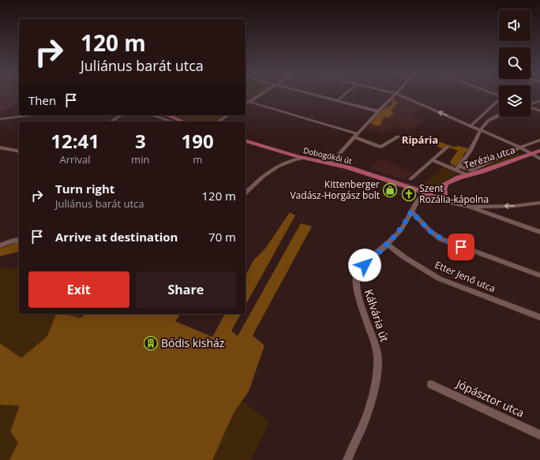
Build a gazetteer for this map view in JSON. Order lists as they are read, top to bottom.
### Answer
{
  "streets": {
    "main road": ["Dobogókői út", "Terézia utca"],
    "street": ["Etter Jenő utca", "Kálvária út", "Jópásztor utca"]
  },
  "crossings": [
    ["Dobogókői út", "Terézia utca"],
    ["Dobogókői út", "Kálvária út"],
    ["Terézia utca", "Kálvária út"],
    ["Etter Jenő utca", "Kálvária út"]
  ],
  "districts": ["Ripária"],
  "places": {
    "shop": ["Kittenberger Vadász-Horgász bolt"],
    "church": ["Szent Rozália-kápolna"],
    "building": ["Bódis kisház"]
  },
  "page": {
    "turn": ["120 m", "Juliánus barát utca"],
    "then": "Then",
    "eta": [
      "12:41",
      "Arrival",
      "3",
      "min",
      "190",
      "m"
    ],
    "list": [
      {
        "name": "Turn right",
        "note": "Juliánus barát utca",
        "value": "120 m"
      },
      {
        "name": "Arrive at destination",
        "value": "70 m"
      }
    ],
    "buttons": ["Exit", "Share"]
  }
}
